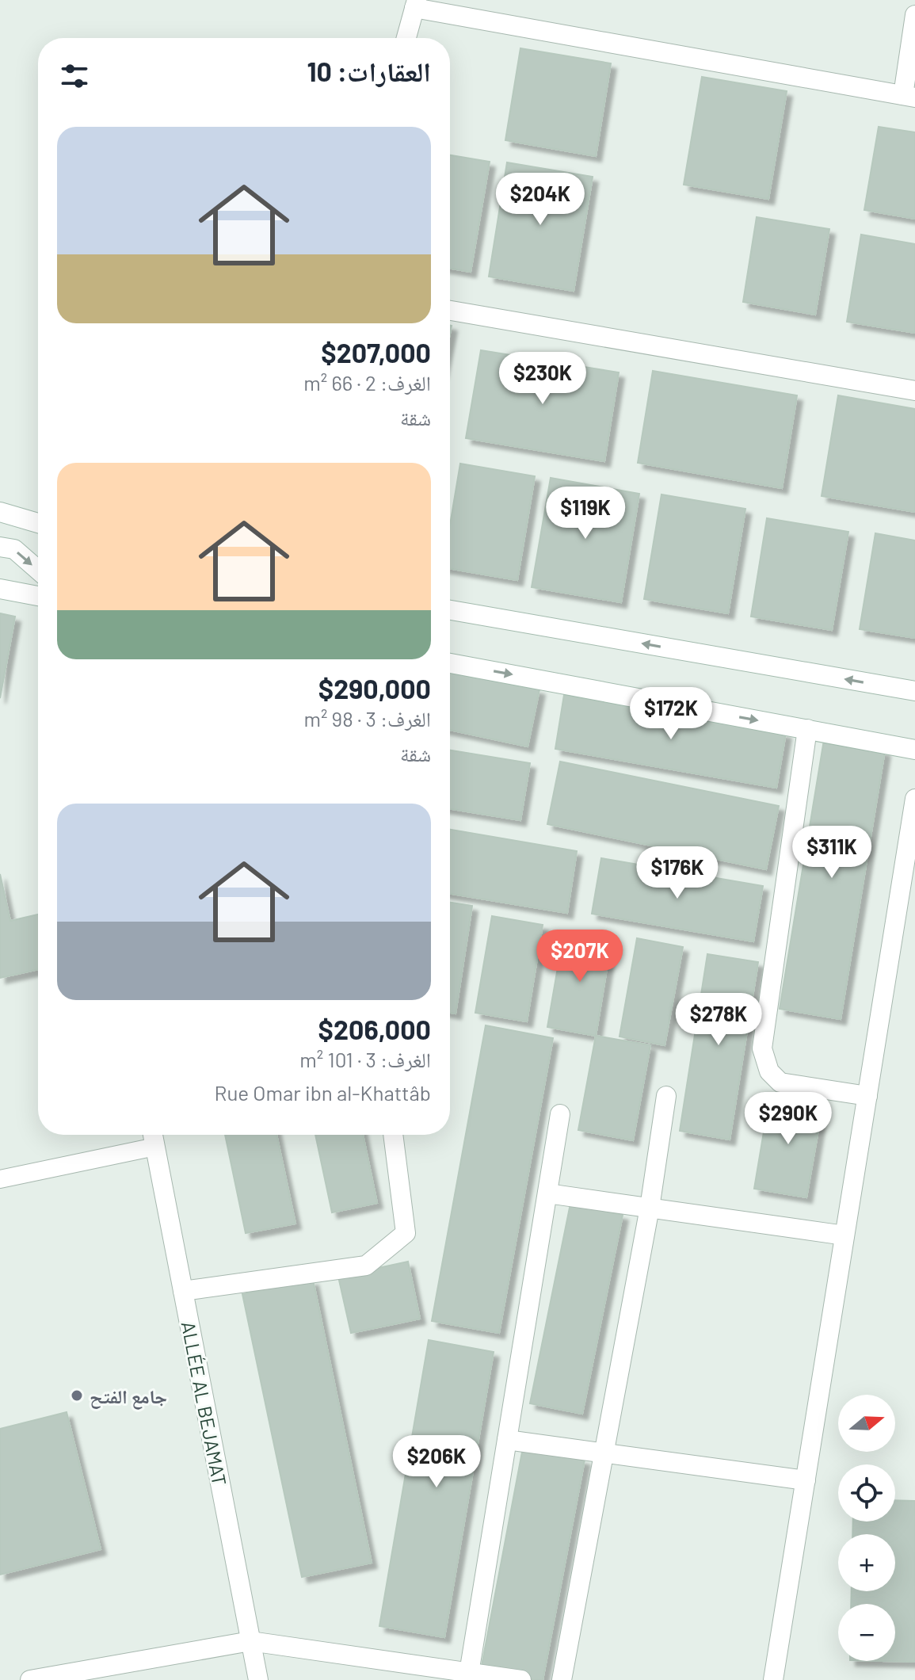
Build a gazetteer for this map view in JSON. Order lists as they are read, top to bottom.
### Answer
{
  "streets": {
    "street": ["ALLÉE AL BEJAMAT"]
  },
  "places": ["جامع الفتح"],
  "north": "right",
  "page": {
    "heading": "العقارات: 10",
    "list": [
      {
        "name": "$207,000",
        "note": "الغرف: 2 · 66 m² · شقة"
      },
      {
        "name": "$290,000",
        "note": "الغرف: 3 · 98 m² · شقة"
      },
      {
        "name": "$206,000",
        "note": "الغرف: 3 · 101 m² · Rue Omar ibn al-Khattâb"
      }
    ],
    "price": [
      "$204K",
      "$230K",
      "$119K",
      "$172K",
      "$311K",
      "$176K",
      "$207K",
      "$278K",
      "$290K",
      "$206K"
    ],
    "map_buttons": ["+", "−"]
  }
}
